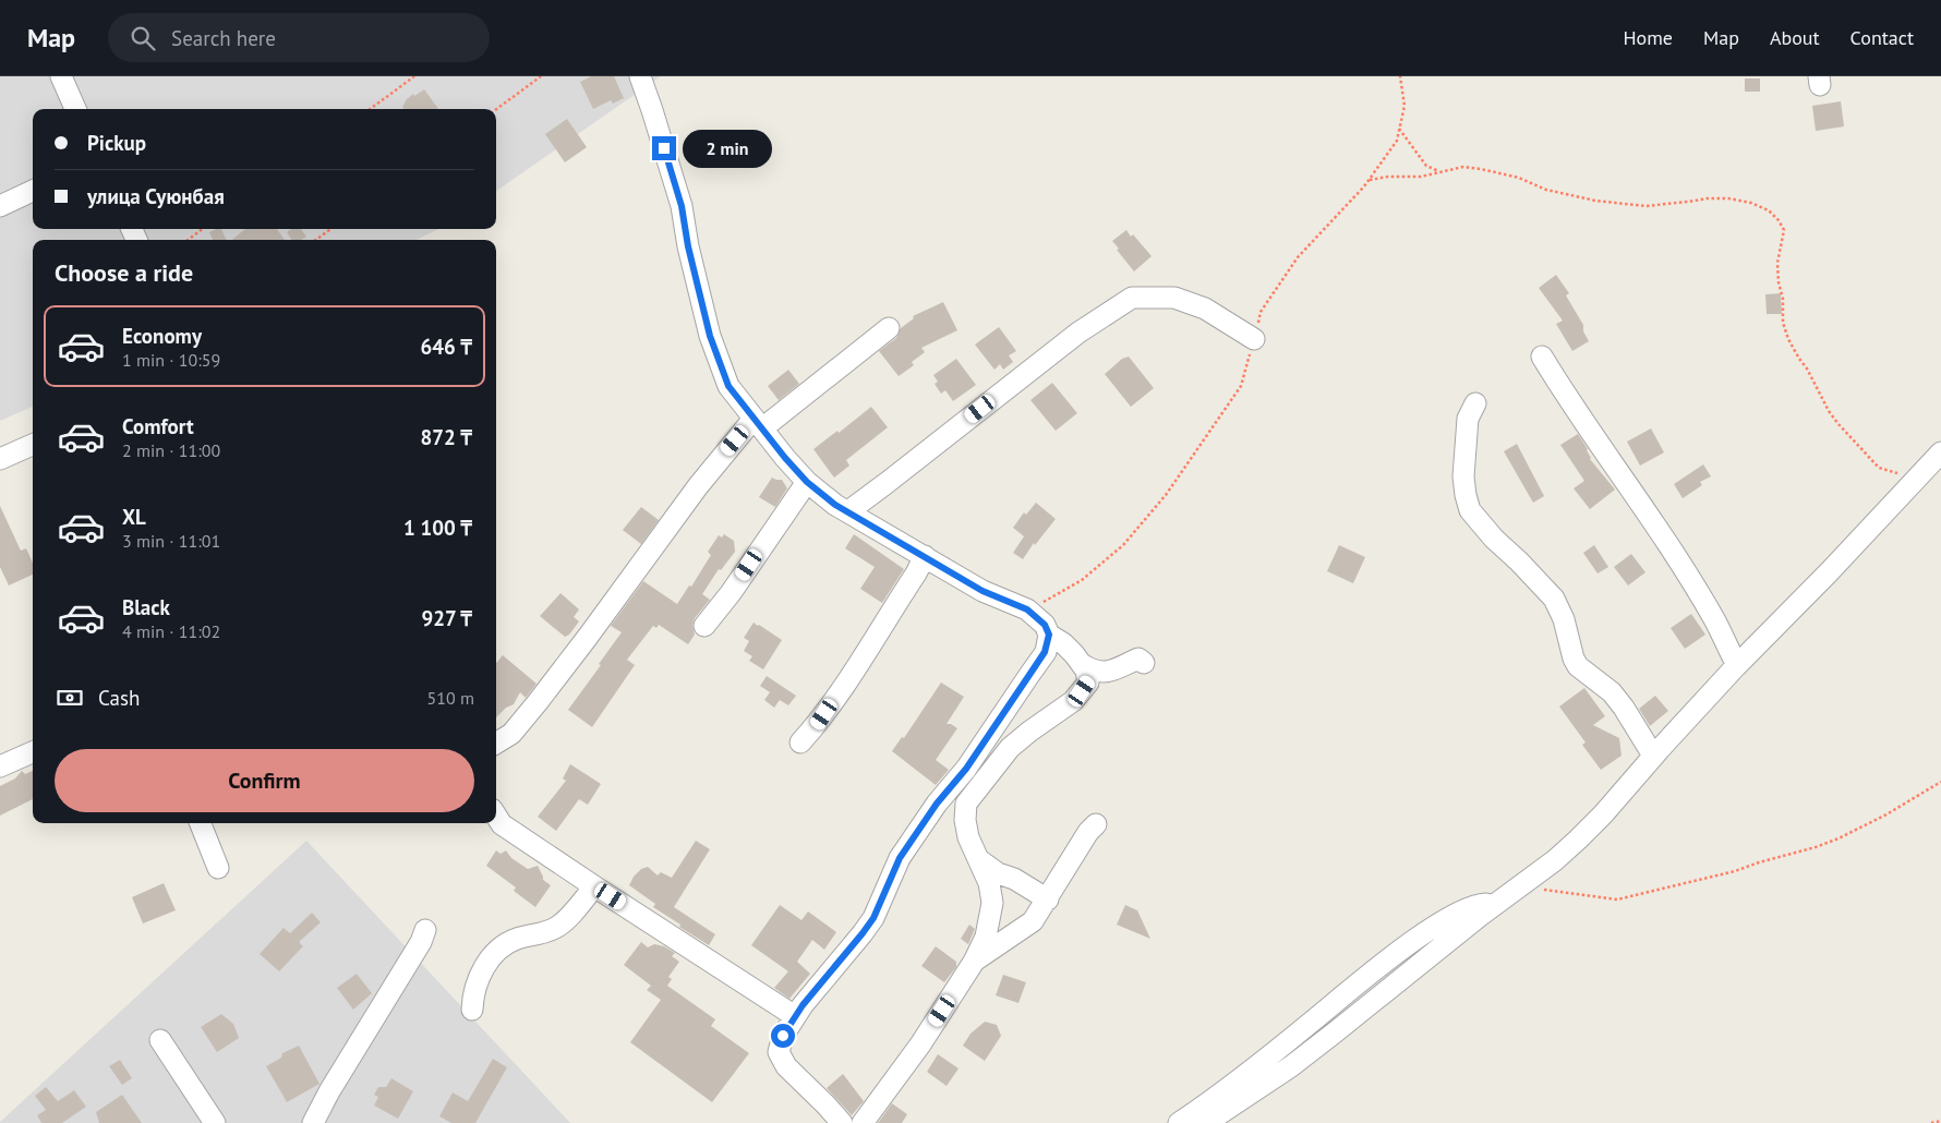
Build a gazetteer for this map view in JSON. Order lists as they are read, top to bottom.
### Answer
{
  "page": {
    "header": "Map",
    "search": "Search here",
    "nav": [
      "Home",
      "Map",
      "About",
      "Contact"
    ],
    "banner": ["Pickup", "улица Суюнбая"],
    "bubble": "2 min",
    "heading": "Choose a ride",
    "list": [
      {
        "name": "Economy",
        "note": "1 min · 10:59",
        "value": "646 ₸"
      },
      {
        "name": "Comfort",
        "note": "2 min · 11:00",
        "value": "872 ₸"
      },
      {
        "name": "XL",
        "note": "3 min · 11:01",
        "value": "1 100 ₸"
      },
      {
        "name": "Black",
        "note": "4 min · 11:02",
        "value": "927 ₸"
      }
    ],
    "pay": ["Cash", "510 m"],
    "buttons": "Confirm"
  }
}
